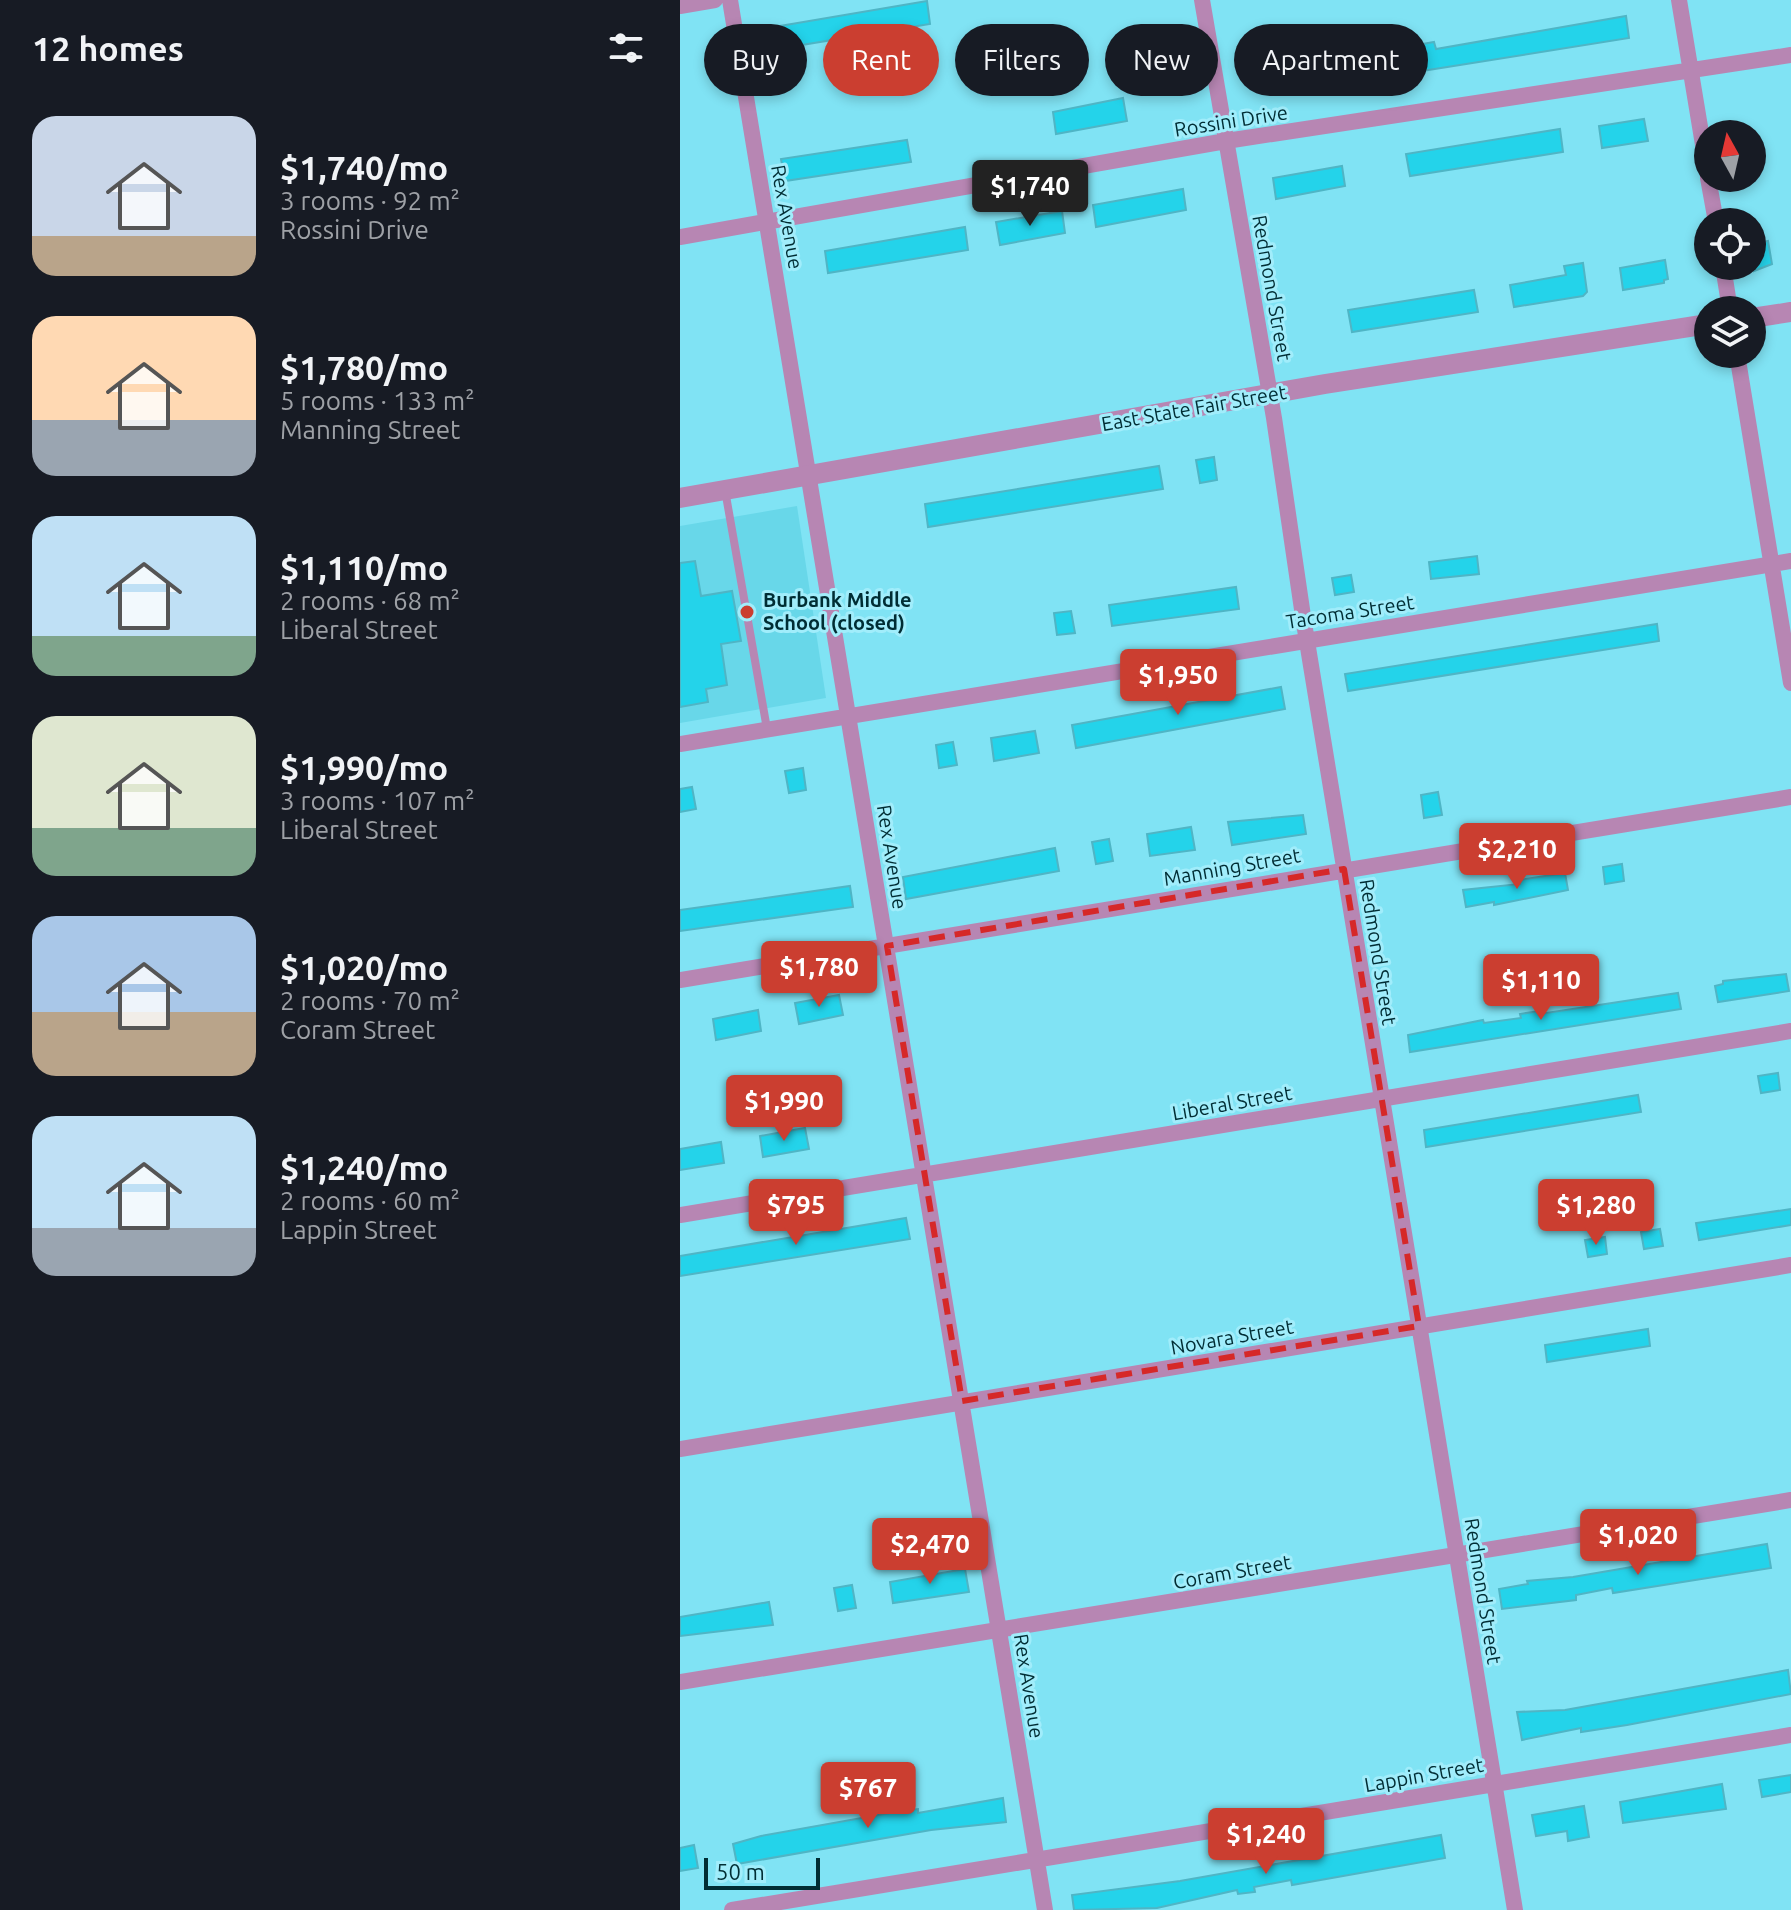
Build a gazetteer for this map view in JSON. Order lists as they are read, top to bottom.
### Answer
{
  "streets": {
    "street": [
      "Rossini Drive",
      "Rex Avenue",
      "Redmond Street",
      "East State Fair Street",
      "Tacoma Street",
      "Manning Street",
      "Liberal Street",
      "Novara Street",
      "Coram Street",
      "Lappin Street"
    ]
  },
  "crossings": [
    ["Rossini Drive", "Rex Avenue"],
    ["Rossini Drive", "Redmond Street"],
    ["Rex Avenue", "East State Fair Street"],
    ["Rex Avenue", "Tacoma Street"],
    ["Rex Avenue", "Manning Street"],
    ["Rex Avenue", "Liberal Street"],
    ["Rex Avenue", "Novara Street"],
    ["Rex Avenue", "Coram Street"],
    ["Rex Avenue", "Lappin Street"],
    ["Redmond Street", "East State Fair Street"],
    ["Redmond Street", "Tacoma Street"],
    ["Redmond Street", "Manning Street"],
    ["Redmond Street", "Liberal Street"],
    ["Redmond Street", "Novara Street"],
    ["Redmond Street", "Coram Street"],
    ["Redmond Street", "Lappin Street"]
  ],
  "places": ["Burbank Middle School (closed)"],
  "scale_bar": "50 m",
  "north": "top",
  "page": {
    "heading": "12 homes",
    "chip": [
      "Buy",
      "Rent",
      "Filters",
      "New",
      "Apartment"
    ],
    "list": [
      {
        "name": "$1,740/mo",
        "note": "3 rooms · 92 m² · Rossini Drive"
      },
      {
        "name": "$1,780/mo",
        "note": "5 rooms · 133 m² · Manning Street"
      },
      {
        "name": "$1,110/mo",
        "note": "2 rooms · 68 m² · Liberal Street"
      },
      {
        "name": "$1,990/mo",
        "note": "3 rooms · 107 m² · Liberal Street"
      },
      {
        "name": "$1,020/mo",
        "note": "2 rooms · 70 m² · Coram Street"
      },
      {
        "name": "$1,240/mo",
        "note": "2 rooms · 60 m² · Lappin Street"
      }
    ],
    "price": [
      "$1,740",
      "$1,950",
      "$2,210",
      "$1,780",
      "$1,110",
      "$1,990",
      "$795",
      "$1,280",
      "$1,020",
      "$2,470",
      "$767",
      "$1,240"
    ],
    "scale": "50 m"
  }
}
